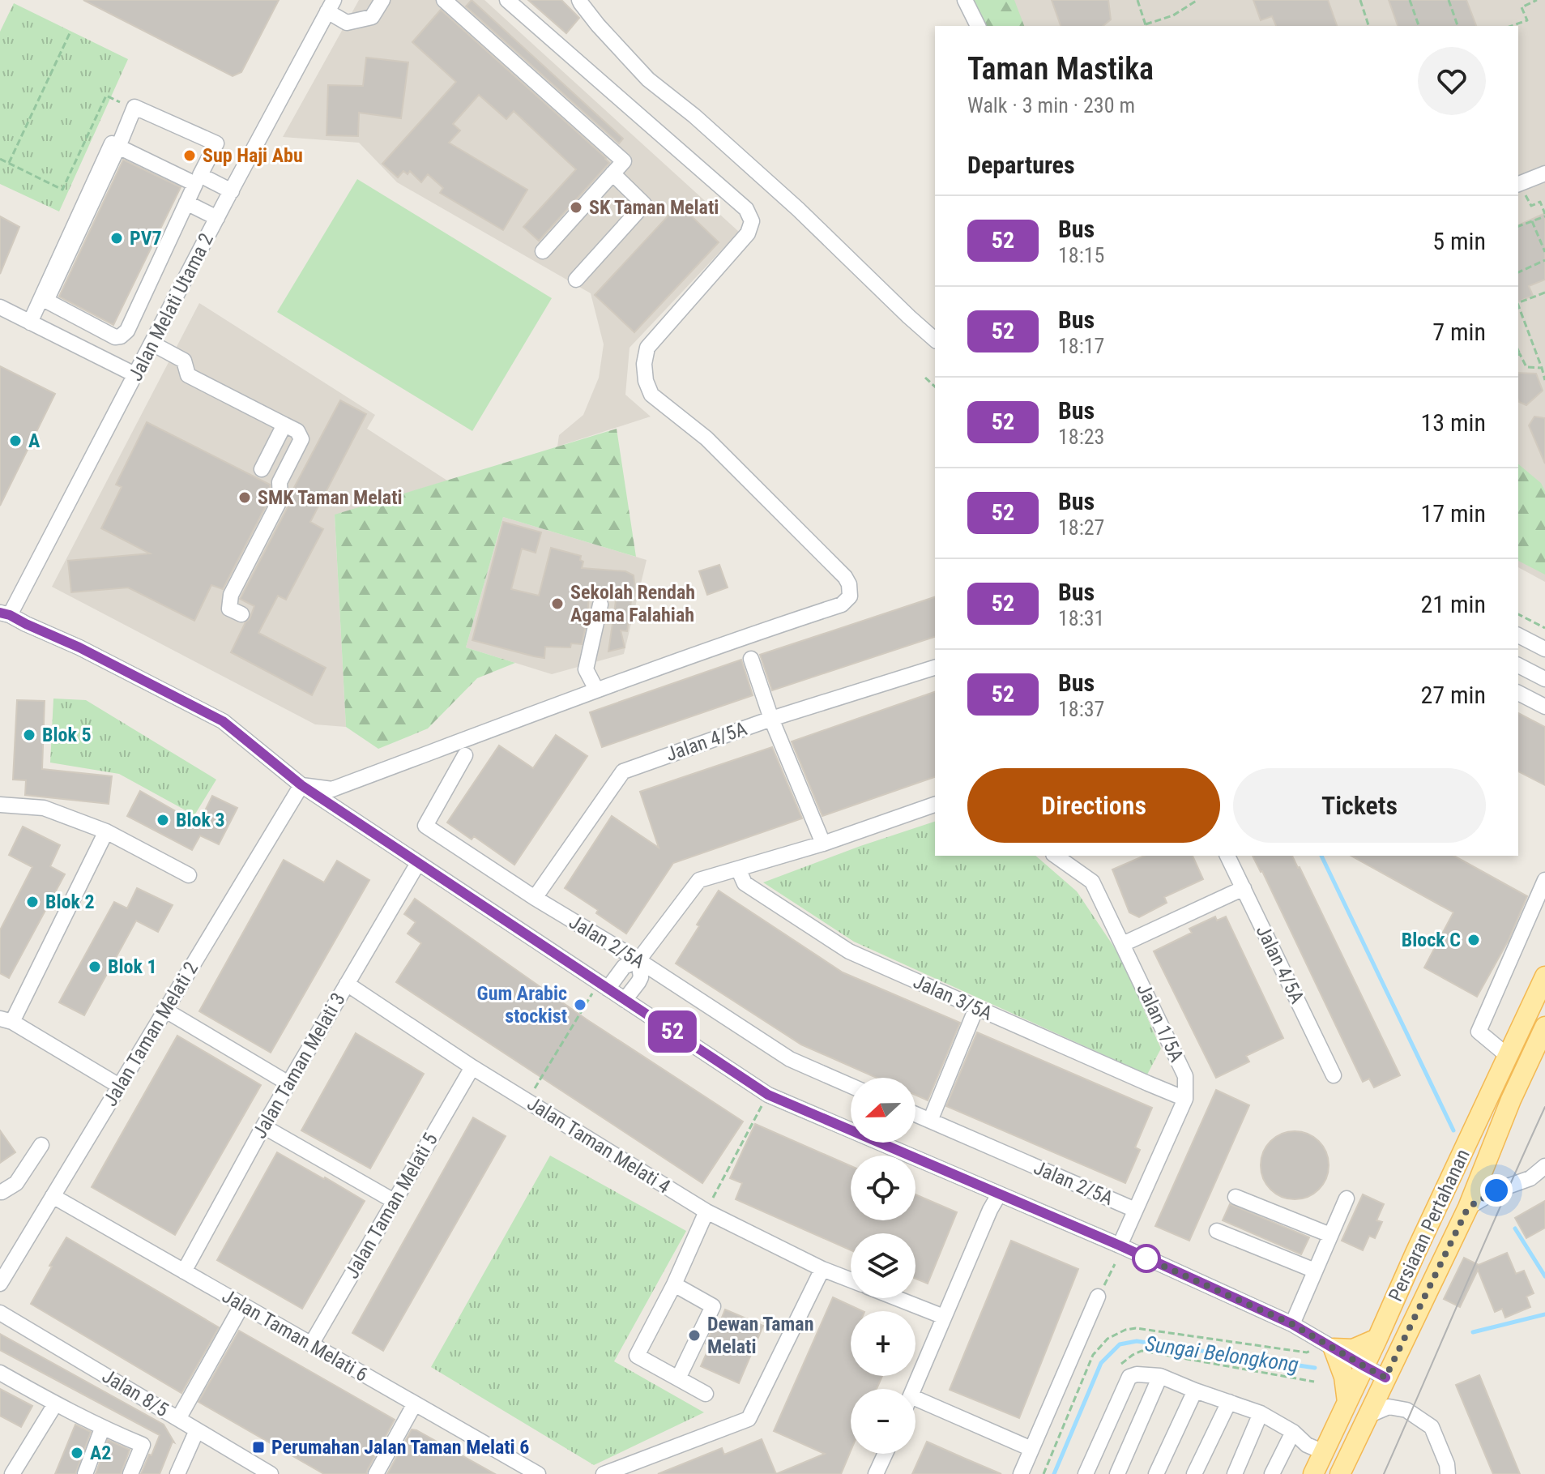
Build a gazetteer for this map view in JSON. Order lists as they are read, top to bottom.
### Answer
{
  "streets": {
    "main road": ["Persiaran Pertahanan"],
    "street": [
      "Jalan Melati Utama 2",
      "Jalan 4/5A",
      "Jalan 2/5A",
      "Jalan 3/5A",
      "Jalan 1/5A",
      "Jalan Taman Melati 2",
      "Jalan Taman Melati 3",
      "Jalan Taman Melati 4",
      "Jalan Taman Melati 5",
      "Jalan Taman Melati 6",
      "Jalan 8/5"
    ]
  },
  "crossings": [
    ["Jalan 4/5A", "Jalan 2/5A"],
    ["Jalan 3/5A", "Jalan 1/5A"],
    ["Jalan Taman Melati 2", "Jalan Taman Melati 6"],
    ["Jalan Taman Melati 3", "Jalan Taman Melati 4"],
    ["Jalan Taman Melati 3", "Jalan Taman Melati 6"],
    ["Jalan Taman Melati 4", "Jalan Taman Melati 5"],
    ["Jalan Taman Melati 5", "Jalan Taman Melati 6"]
  ],
  "water": ["Sungai Belongkong"],
  "places": {
    "other": [
      "Sup Haji Abu",
      "SK Taman Melati",
      "PV7",
      "A",
      "SMK Taman Melati",
      "Sekolah Rendah Agama Falahiah",
      "Blok 5",
      "Blok 3",
      "Blok 2",
      "Block C",
      "Blok 1",
      "Gum Arabic stockist",
      "Dewan Taman Melati",
      "A2"
    ],
    "transit": ["Perumahan Jalan Taman Melati 6"]
  },
  "lines": ["bus line 52"],
  "north": "left",
  "page": {
    "on_map": "52",
    "heading": [
      ["Taman Mastika", "Walk · 3 min · 230 m"],
      "Departures"
    ],
    "list": [
      {
        "mark": "52",
        "name": "Bus",
        "note": "18:15",
        "value": "5 min"
      },
      {
        "mark": "52",
        "name": "Bus",
        "note": "18:17",
        "value": "7 min"
      },
      {
        "mark": "52",
        "name": "Bus",
        "note": "18:23",
        "value": "13 min"
      },
      {
        "mark": "52",
        "name": "Bus",
        "note": "18:27",
        "value": "17 min"
      },
      {
        "mark": "52",
        "name": "Bus",
        "note": "18:31",
        "value": "21 min"
      },
      {
        "mark": "52",
        "name": "Bus",
        "note": "18:37",
        "value": "27 min"
      }
    ],
    "buttons": ["Directions", "Tickets"],
    "map_buttons": ["+", "−"]
  }
}
